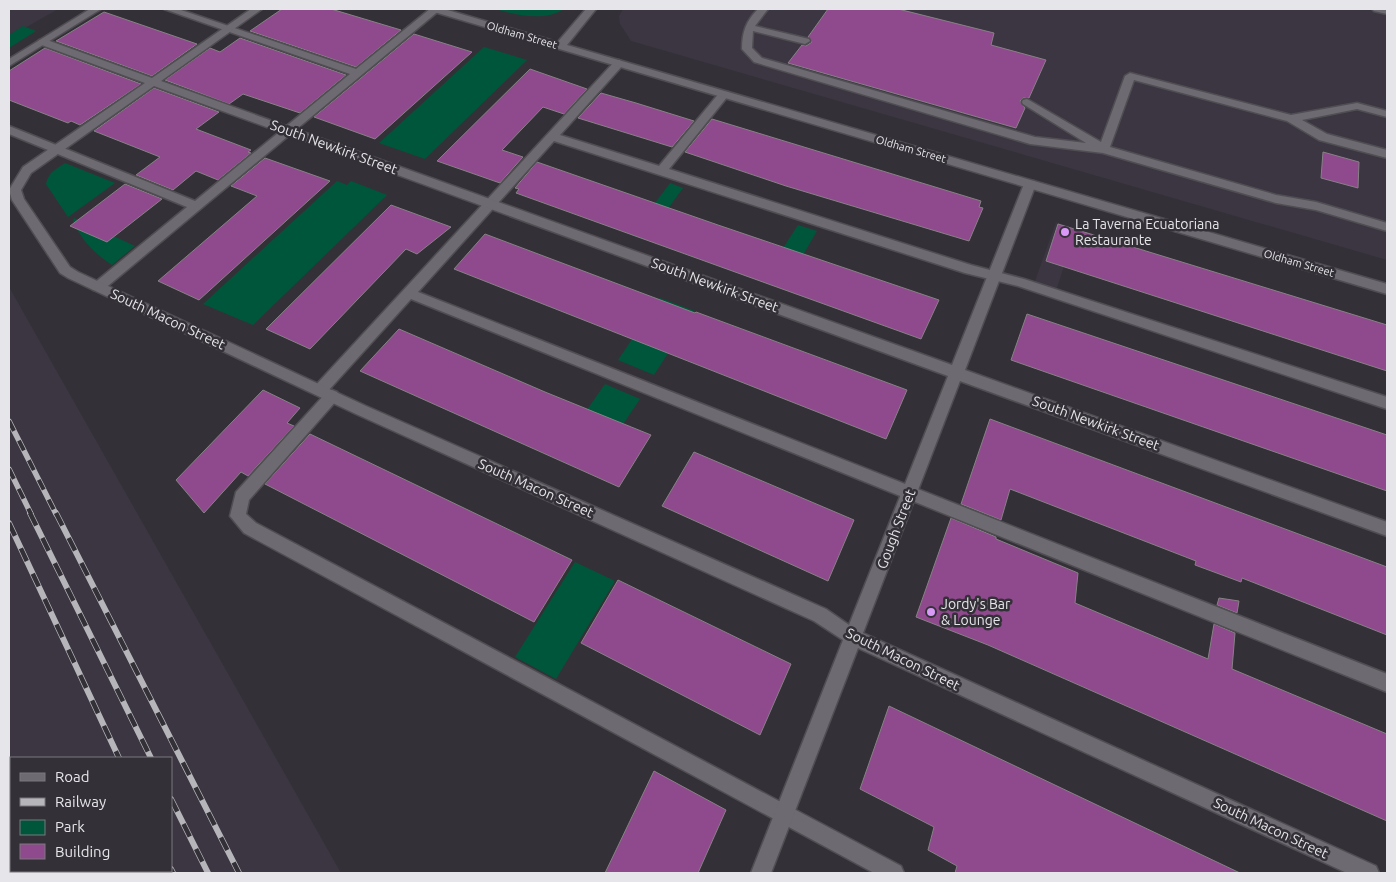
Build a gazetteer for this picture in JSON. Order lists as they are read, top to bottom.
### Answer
{
  "streets": {
    "street": [
      "Oldham Street",
      "South Newkirk Street",
      "South Macon Street",
      "Gough Street"
    ]
  },
  "crossings": [
    ["Oldham Street", "Gough Street"],
    ["South Newkirk Street", "South Macon Street"],
    ["South Newkirk Street", "Gough Street"],
    ["South Macon Street", "Gough Street"]
  ],
  "places": ["La Taverna Ecuatoriana Restaurante", "Jordy's Bar & Lounge"],
  "legend": [
    "Road",
    "Railway",
    "Park",
    "Building"
  ]
}
